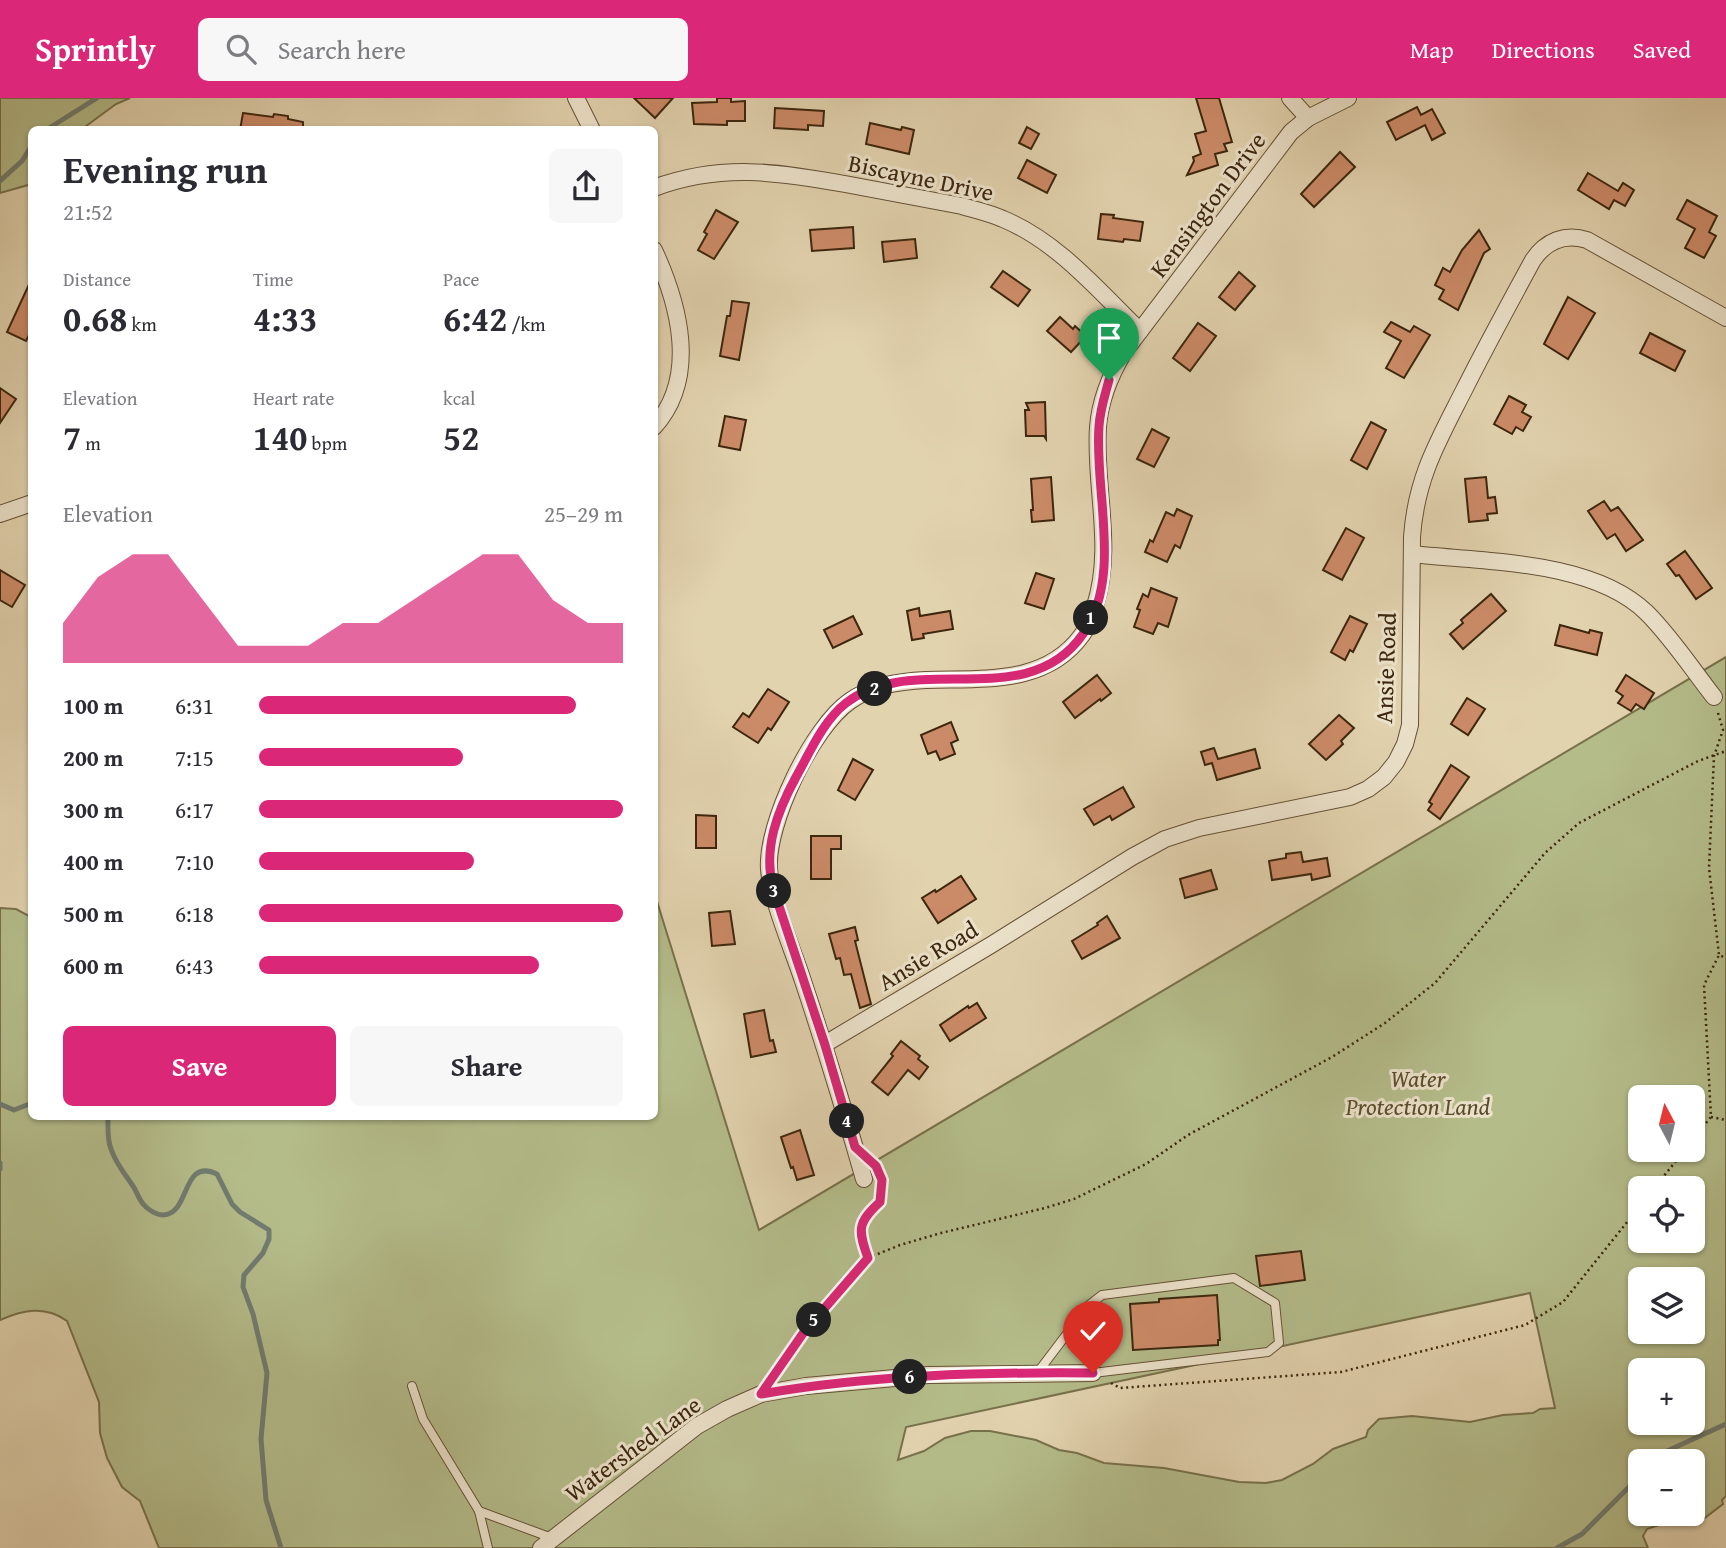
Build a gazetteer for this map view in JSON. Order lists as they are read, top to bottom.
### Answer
{
  "streets": {
    "street": [
      "Biscayne Drive",
      "Kensington Drive",
      "Ansie Road",
      "Watershed Lane"
    ]
  },
  "crossings": [
    ["Biscayne Drive", "Kensington Drive"],
    ["Kensington Drive", "Ansie Road"]
  ],
  "parks": ["Water Protection Land"],
  "north": "top",
  "page": {
    "header": "Sprintly",
    "search": "Search here",
    "nav": ["Map", "Directions", "Saved"],
    "heading": ["Evening run", "21:52"],
    "stats": [
      ["Distance", "0.68 km"],
      ["Time", "4:33"],
      ["Pace", "6:42 /km"],
      ["Elevation", "7 m"],
      ["Heart rate", "140 bpm"],
      ["kcal", "52"]
    ],
    "chart": ["Elevation", "25–29 m"],
    "pins": [
      "1",
      "2",
      "3",
      "4",
      "5",
      "6"
    ],
    "list": [
      {
        "name": "100 m",
        "note": "6:31"
      },
      {
        "name": "200 m",
        "note": "7:15"
      },
      {
        "name": "300 m",
        "note": "6:17"
      },
      {
        "name": "400 m",
        "note": "7:10"
      },
      {
        "name": "500 m",
        "note": "6:18"
      },
      {
        "name": "600 m",
        "note": "6:43"
      }
    ],
    "buttons": ["Save", "Share"],
    "map_buttons": ["+", "−"]
  }
}
